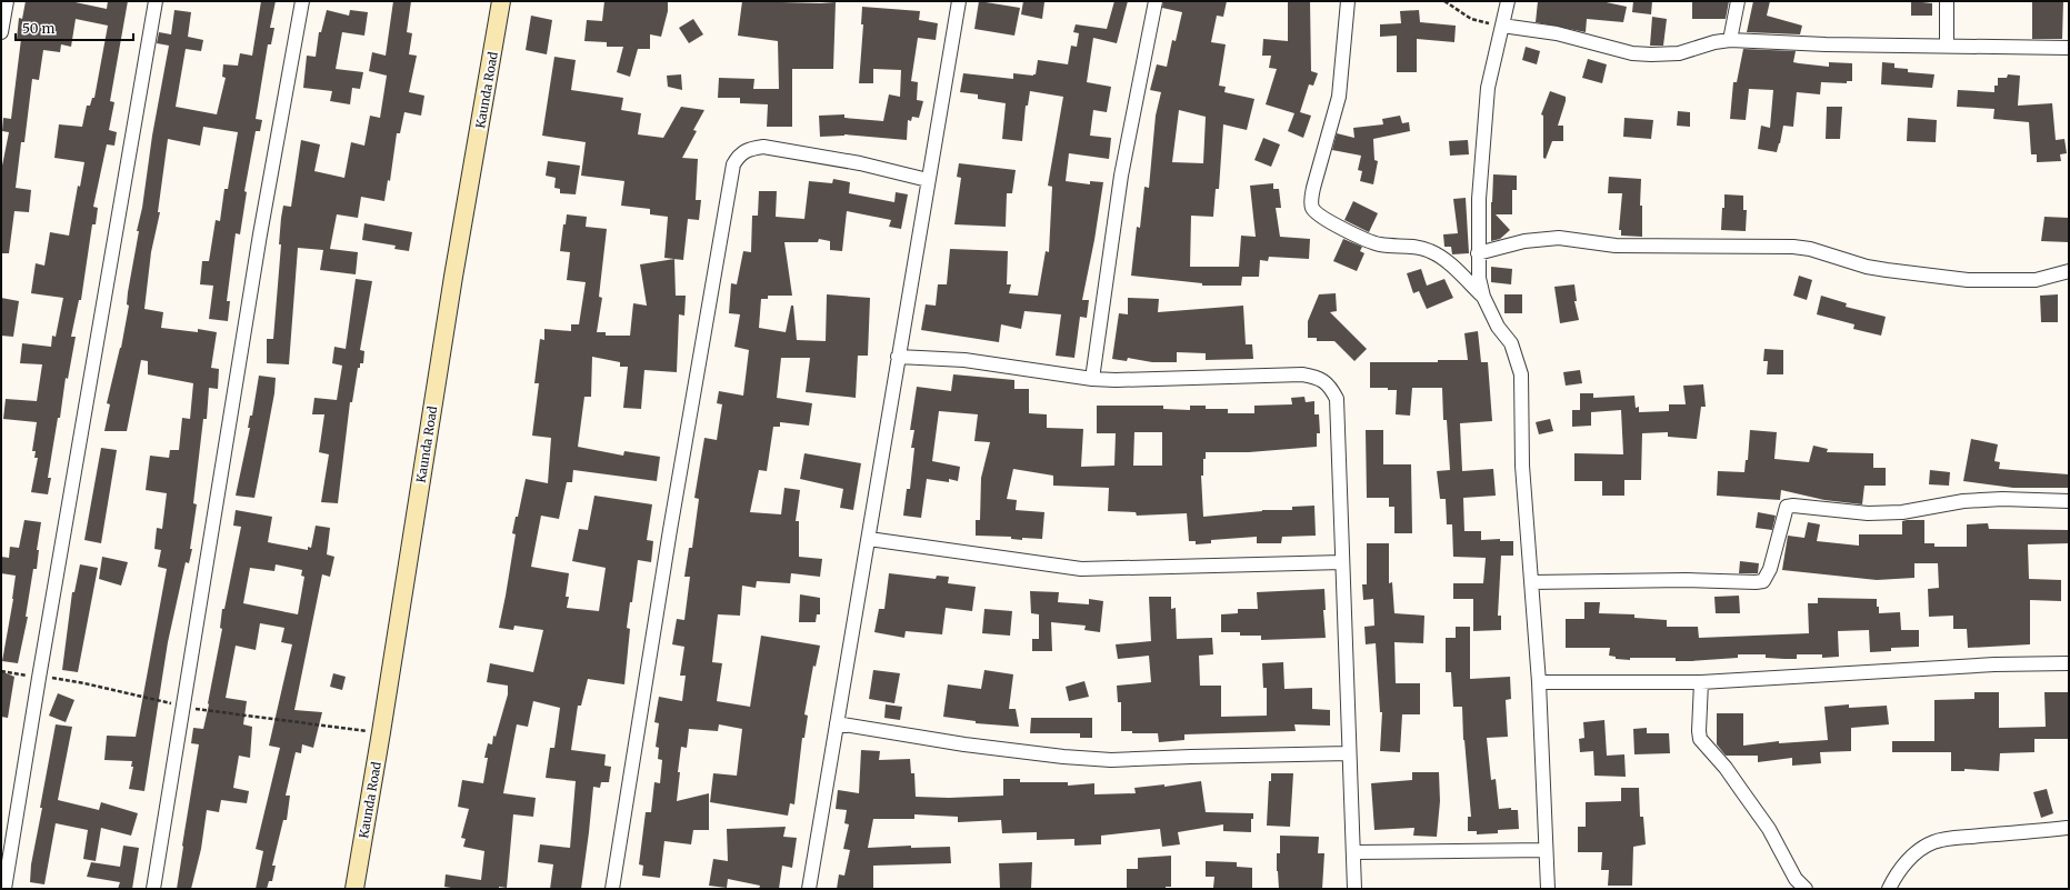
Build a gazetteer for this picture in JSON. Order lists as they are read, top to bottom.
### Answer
{
  "streets": {
    "street": ["Kaunda Road"]
  },
  "scale_bar": "50 m"
}
